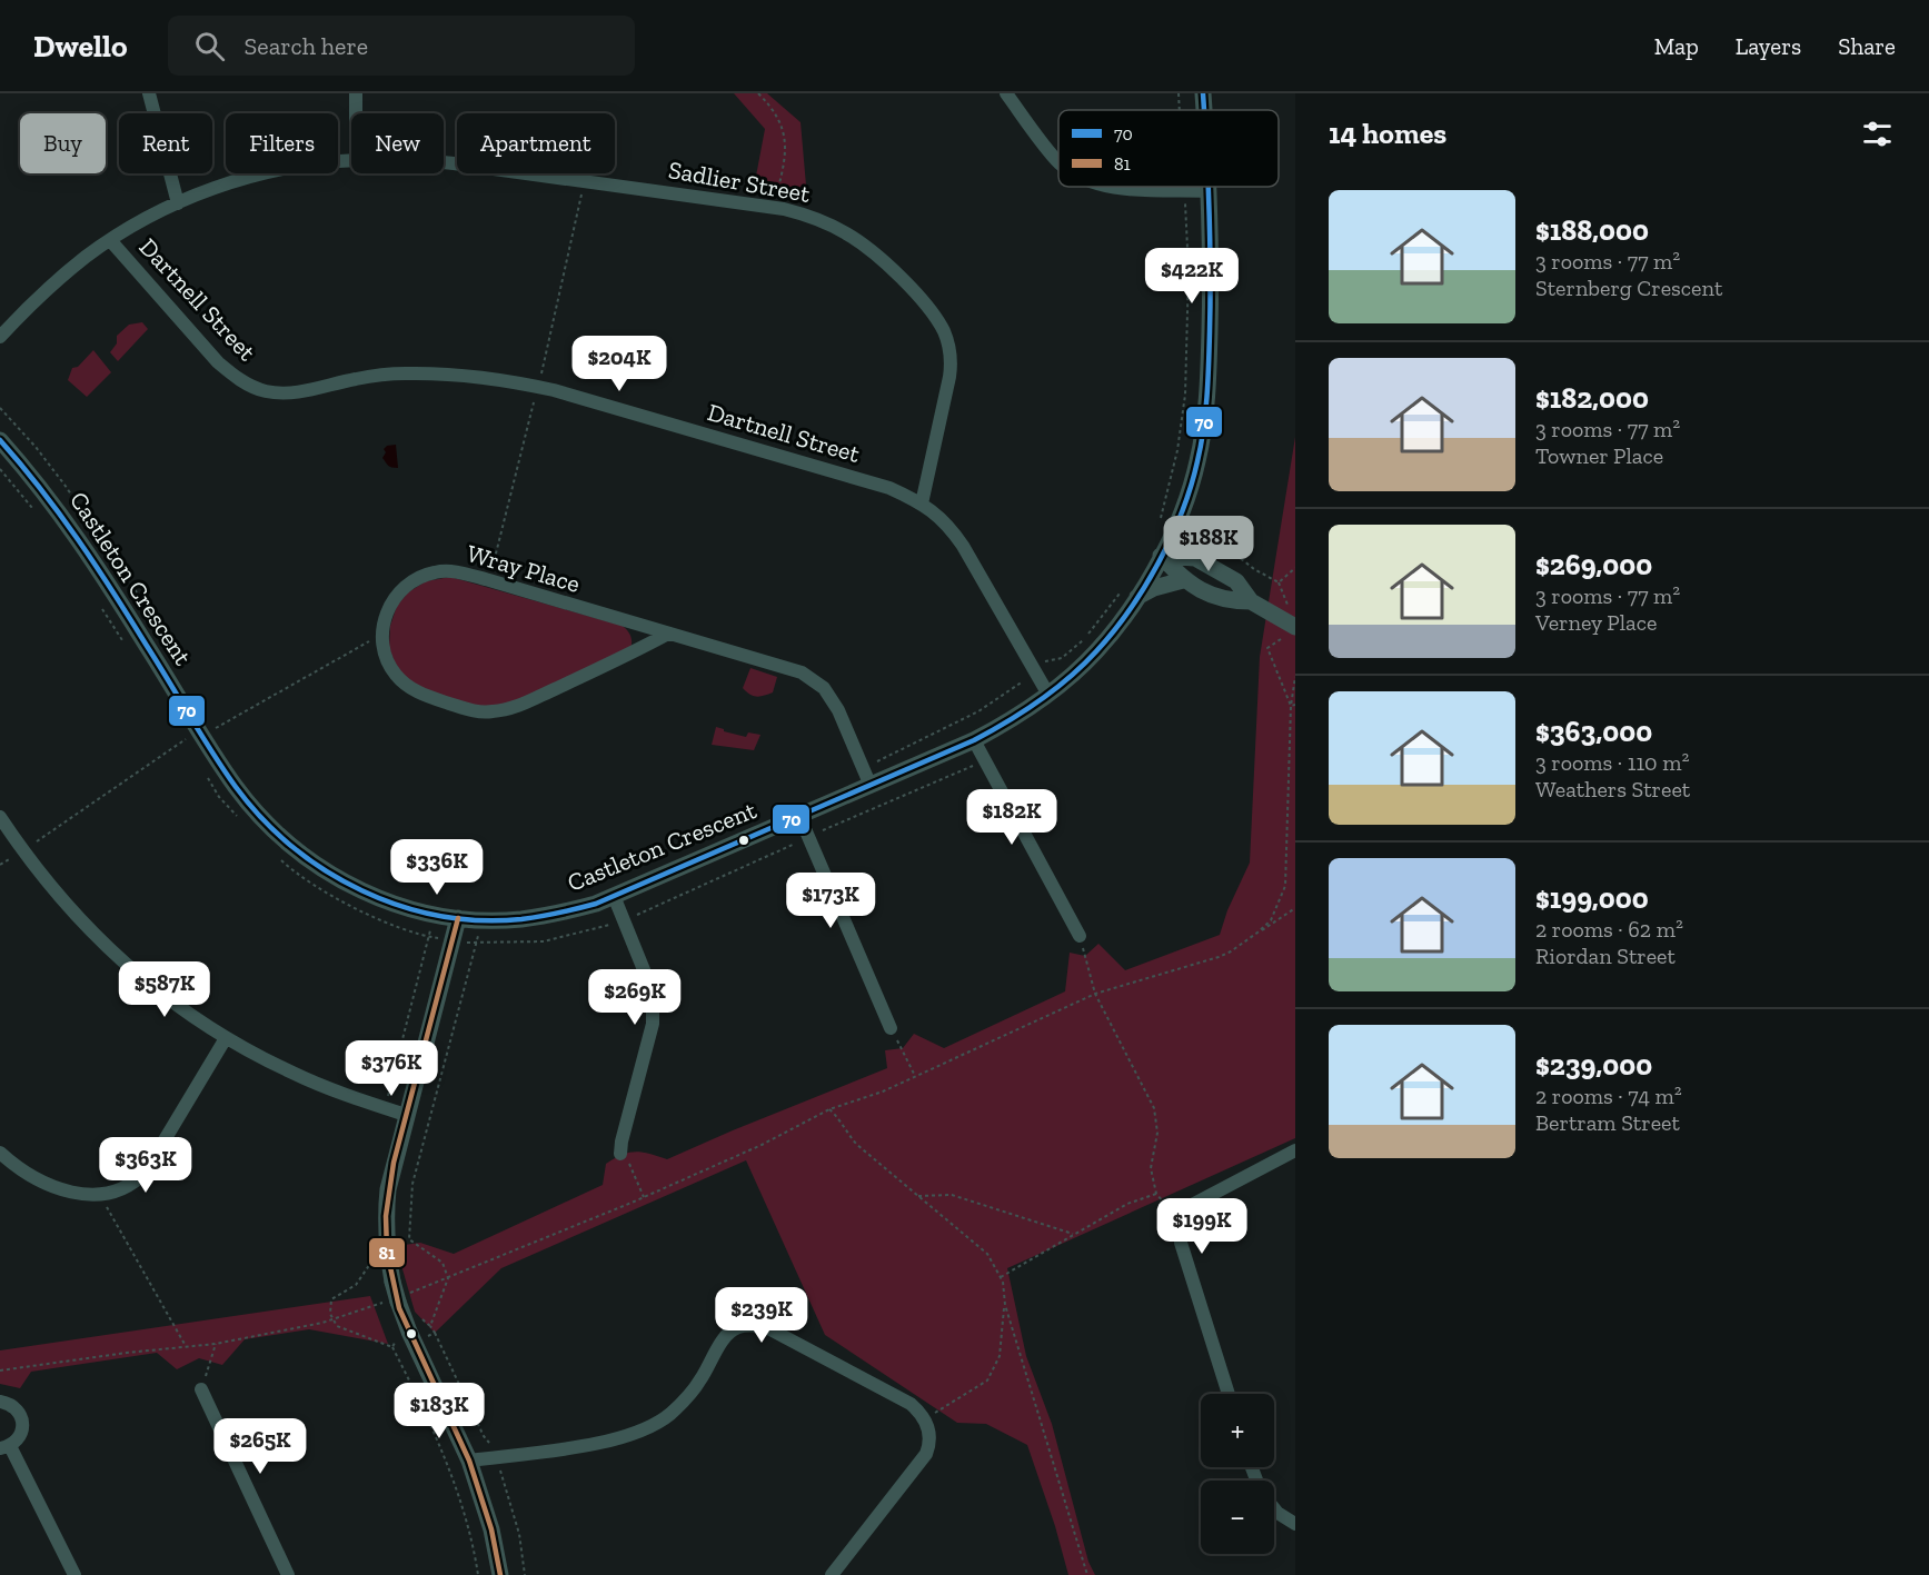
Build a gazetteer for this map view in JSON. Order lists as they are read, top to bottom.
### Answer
{
  "streets": {
    "street": [
      "Sadlier Street",
      "Dartnell Street",
      "Wray Place",
      "Castleton Crescent"
    ]
  },
  "crossings": [
    ["Sadlier Street", "Dartnell Street"],
    ["Dartnell Street", "Castleton Crescent"],
    ["Wray Place", "Castleton Crescent"]
  ],
  "lines": ["transit line 70", "transit line 81"],
  "legend": ["70", "81"],
  "page": {
    "header": "Dwello",
    "search": "Search here",
    "nav": ["Map", "Layers", "Share"],
    "heading": "14 homes",
    "chip": [
      "Buy",
      "Rent",
      "Filters",
      "New",
      "Apartment"
    ],
    "list": [
      {
        "name": "$188,000",
        "note": "3 rooms · 77 m² · Sternberg Crescent"
      },
      {
        "name": "$182,000",
        "note": "3 rooms · 77 m² · Towner Place"
      },
      {
        "name": "$269,000",
        "note": "3 rooms · 77 m² · Verney Place"
      },
      {
        "name": "$363,000",
        "note": "3 rooms · 110 m² · Weathers Street"
      },
      {
        "name": "$199,000",
        "note": "2 rooms · 62 m² · Riordan Street"
      },
      {
        "name": "$239,000",
        "note": "2 rooms · 74 m² · Bertram Street"
      }
    ],
    "price": [
      "$422K",
      "$204K",
      "$188K",
      "$182K",
      "$336K",
      "$173K",
      "$587K",
      "$269K",
      "$376K",
      "$363K",
      "$199K",
      "$239K",
      "$183K",
      "$265K"
    ],
    "map_buttons": ["+", "−"]
  }
}
